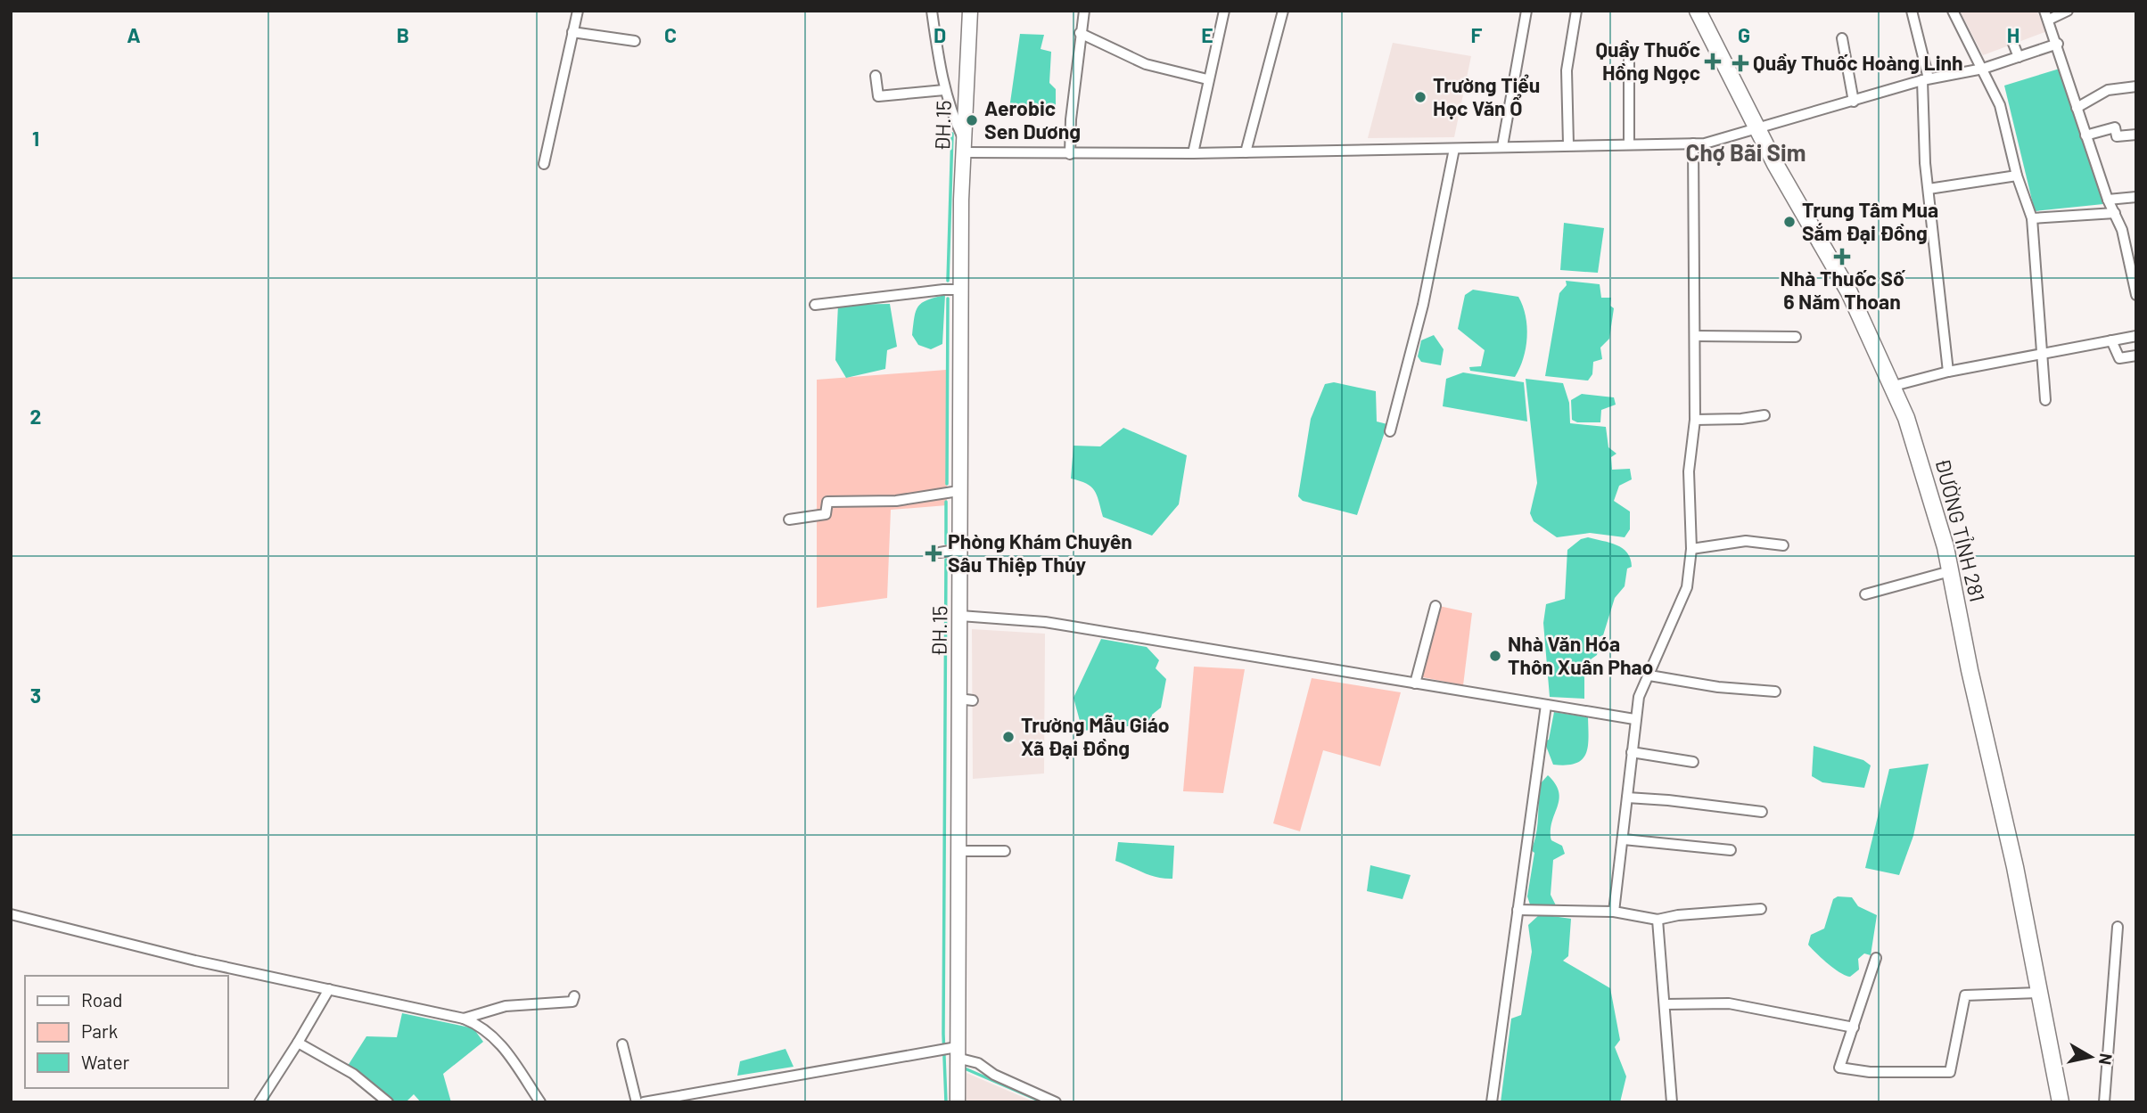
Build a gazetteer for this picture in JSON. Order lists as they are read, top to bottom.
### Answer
{
  "streets": {
    "main road": ["ĐH.15", "ĐƯỜNG TỈNH 281"]
  },
  "districts": ["Chợ Bãi Sim"],
  "places": {
    "health": [
      "Quầy Thuốc Hồng Ngọc",
      "Quầy Thuốc Hoàng Linh",
      "Nhà Thuốc Số 6 Năm Thoan",
      "Phòng Khám Chuyên Sâu Thiệp Thúy"
    ],
    "other": [
      "Trường Tiểu Học Văn Ổ",
      "Aerobic Sen Dương",
      "Trung Tâm Mua Sắm Đại Đồng",
      "Nhà Văn Hóa Thôn Xuân Phao",
      "Trường Mẫu Giáo Xã Đại Đồng"
    ]
  },
  "legend": ["Road", "Park", "Water"],
  "north": "right",
  "grid": {
    "columns": [
      "A",
      "B",
      "C",
      "D",
      "E",
      "F",
      "G",
      "H"
    ],
    "rows": ["1", "2", "3"]
  }
}
